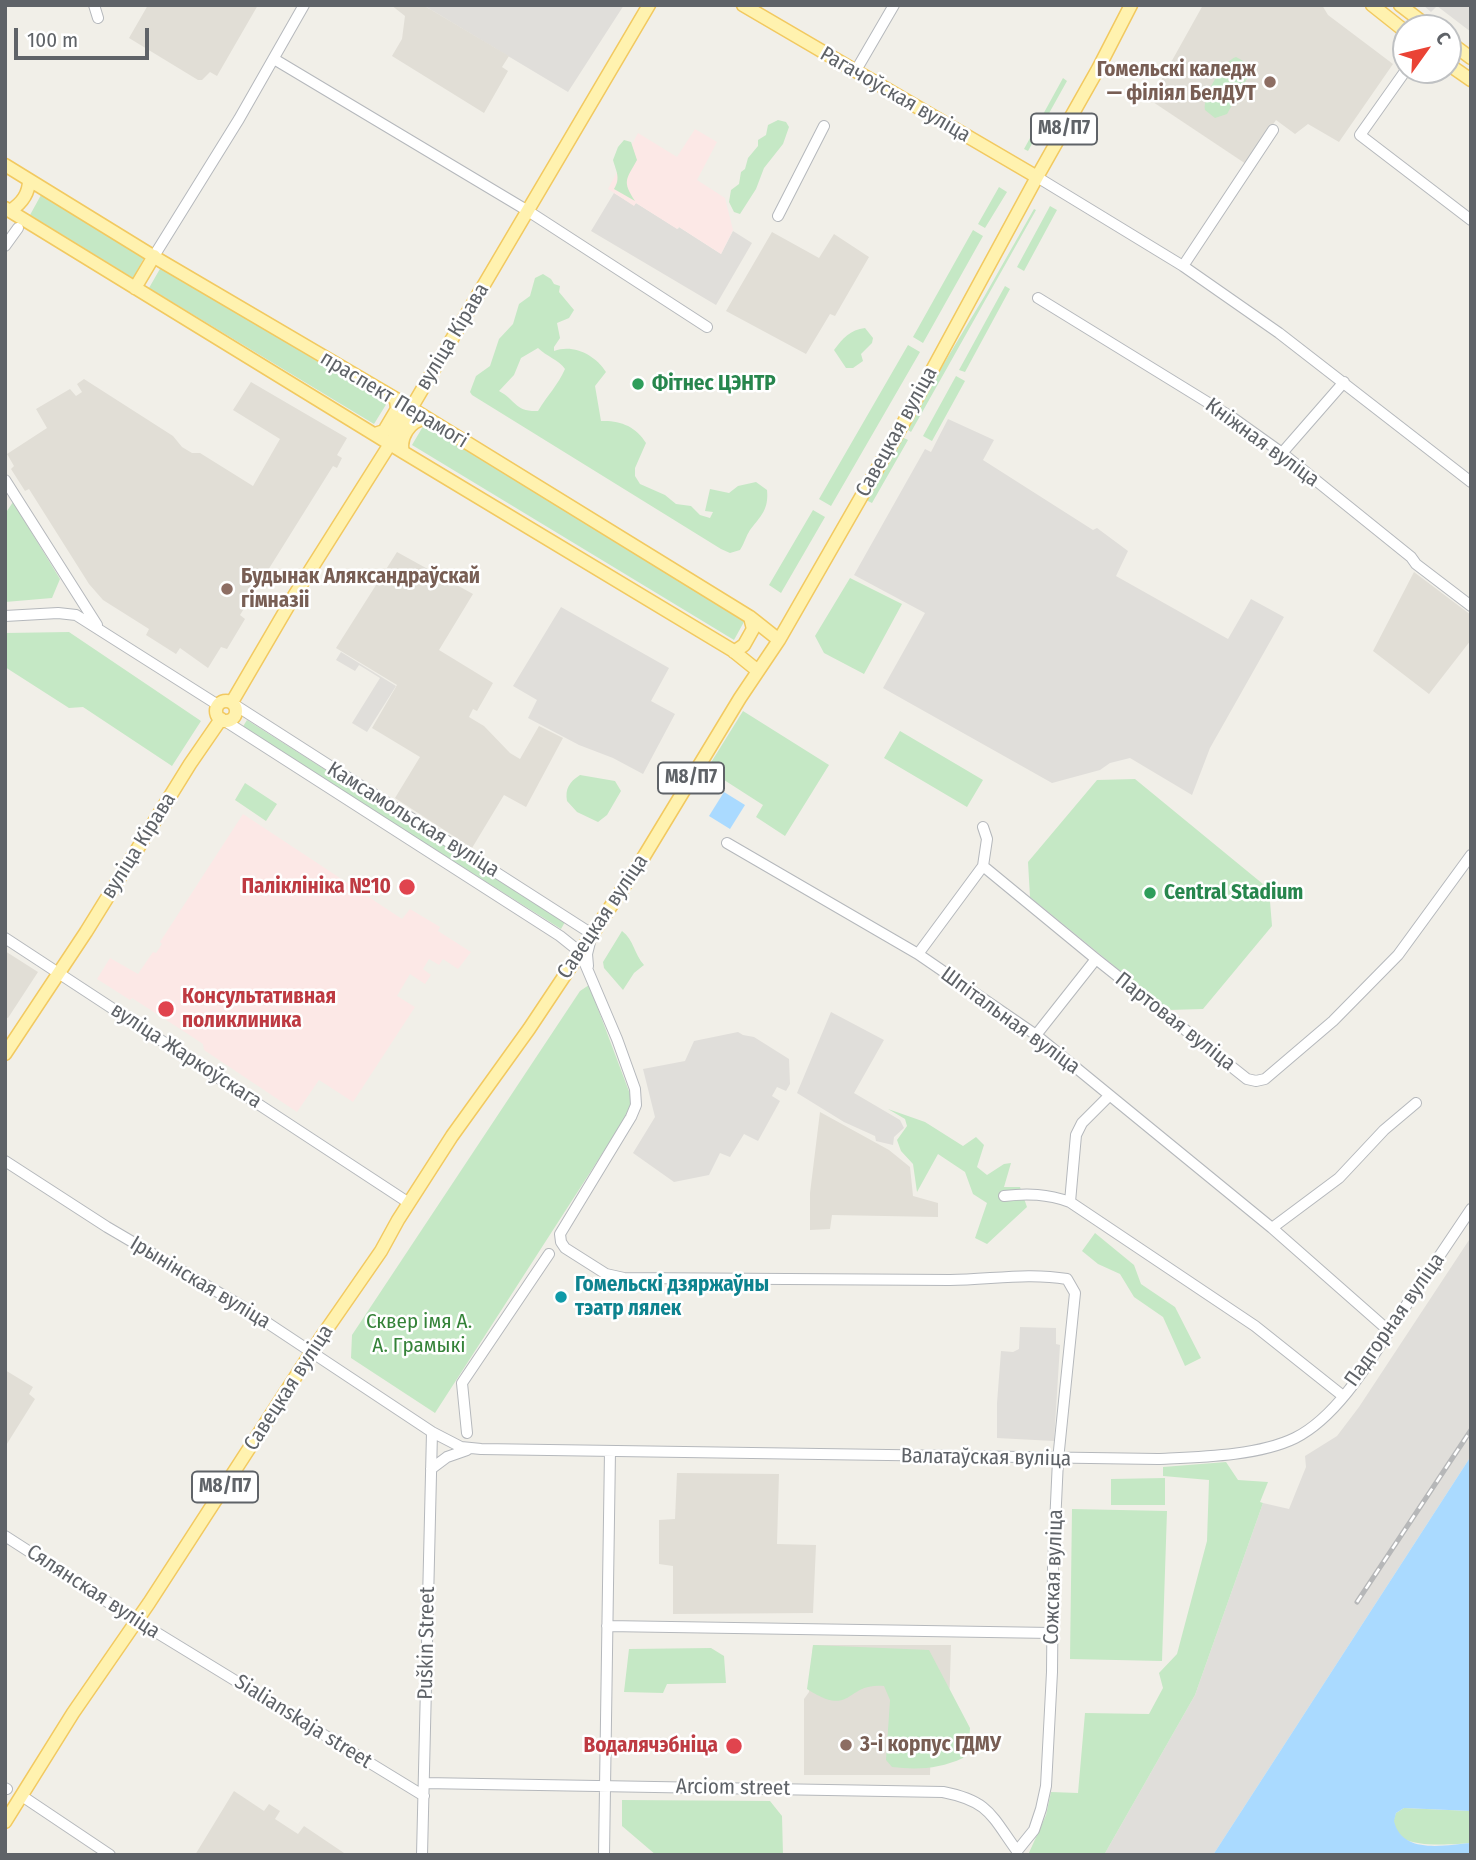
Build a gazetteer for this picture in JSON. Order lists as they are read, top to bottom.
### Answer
{
  "streets": {
    "main road": [
      "Рагачоўская вуліца",
      "М8/П7",
      "вуліца Кірава",
      "праспект Перамогі",
      "Савецкая вуліца"
    ],
    "street": [
      "Кніжная вуліца",
      "Камсамольская вуліца",
      "Шпітальная вуліца",
      "Партовая вуліца",
      "Ірынінская вуліца",
      "Падгорная вуліца",
      "Валатаўская вуліца",
      "Сожская вуліца",
      "Сялянская вуліца",
      "Puškin Street",
      "Arciom street"
    ]
  },
  "crossings": [
    ["Рагачоўская вуліца", "Савецкая вуліца"],
    ["М8/П7", "Савецкая вуліца"],
    ["вуліца Кірава", "праспект Перамогі"],
    ["вуліца Кірава", "Камсамольская вуліца"],
    ["праспект Перамогі", "Савецкая вуліца"],
    ["Савецкая вуліца", "Камсамольская вуліца"],
    ["Савецкая вуліца", "Ірынінская вуліца"],
    ["Савецкая вуліца", "Сялянская вуліца"],
    ["Шпітальная вуліца", "Падгорная вуліца"],
    ["Ірынінская вуліца", "Валатаўская вуліца"],
    ["Ірынінская вуліца", "Puškin Street"],
    ["Падгорная вуліца", "Валатаўская вуліца"],
    ["Валатаўская вуліца", "Сожская вуліца"],
    ["Валатаўская вуліца", "Puškin Street"],
    ["Сожская вуліца", "Arciom street"],
    ["Сялянская вуліца", "Puškin Street"],
    ["Puškin Street", "Arciom street"]
  ],
  "parks": ["Сквер імя А. А. Грамыкі"],
  "places": [
    "Гомельскі каледж — філіял БелДУТ",
    "Фітнес ЦЭНТР",
    "Будынак Аляксандраўскай гімназіі",
    "Паліклініка №10",
    "Central Stadium",
    "Консультативная поликлиника",
    "Гомельскі дзяржаўны тэатр лялек",
    "3-і корпус ГДМУ",
    "Водалячэбніца"
  ],
  "scale_bar": "100 m",
  "north": "top right"
}
